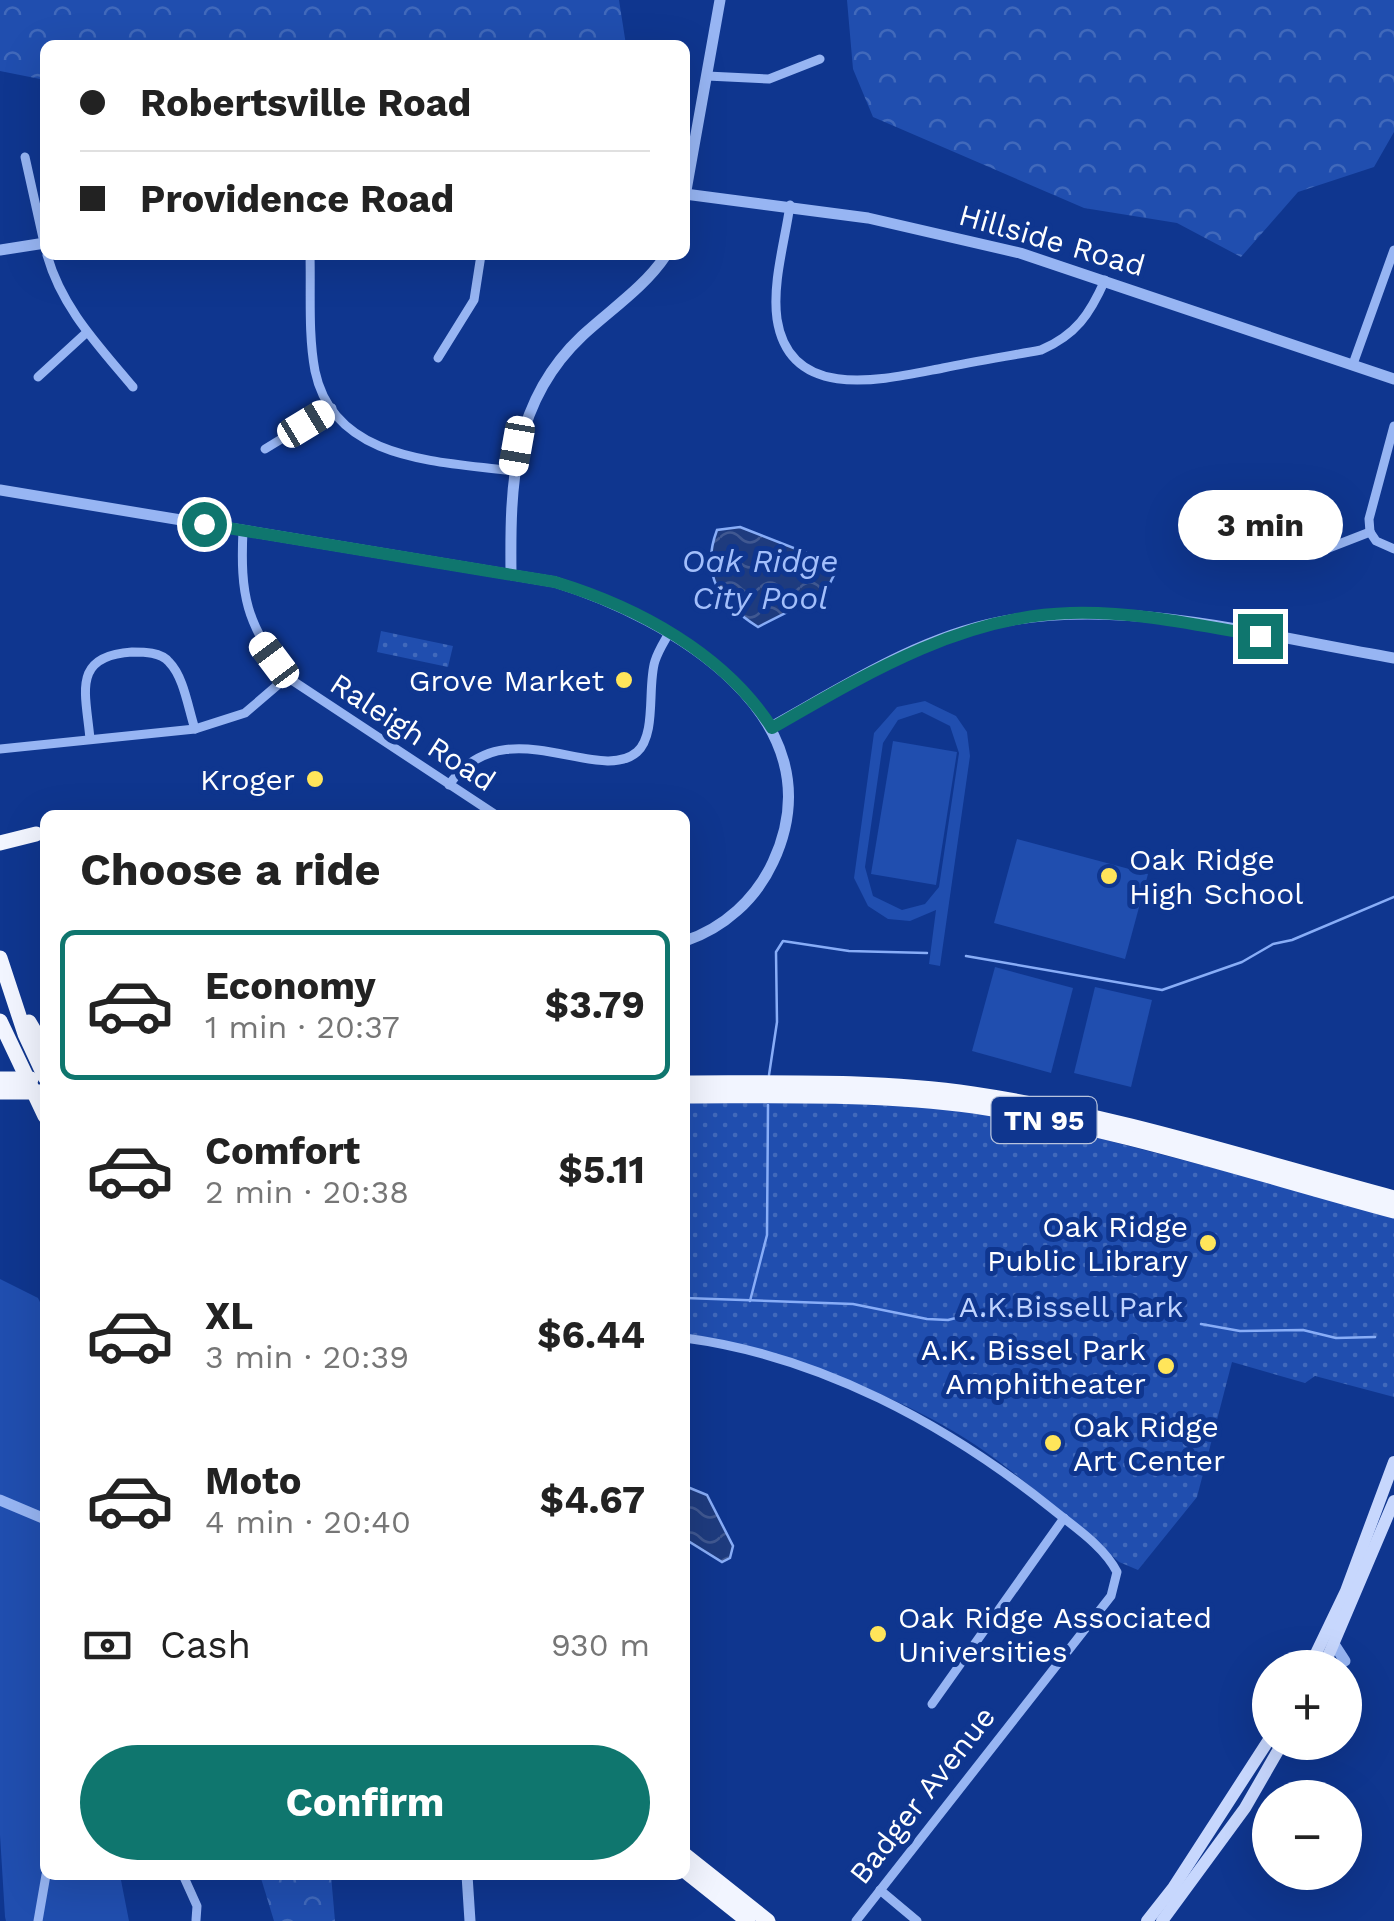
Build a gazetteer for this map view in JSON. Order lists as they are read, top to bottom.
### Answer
{
  "streets": {
    "highway": ["TN 95"],
    "street": ["Hillside Road", "Raleigh Road", "Badger Avenue"]
  },
  "water": ["Oak Ridge City Pool"],
  "parks": ["A.K.Bissell Park"],
  "places": [
    "Grove Market",
    "Kroger",
    "Oak Ridge High School",
    "Oak Ridge Public Library",
    "A.K. Bissel Park Amphitheater",
    "Oak Ridge Art Center",
    "Oak Ridge Associated Universities"
  ],
  "page": {
    "banner": ["Robertsville Road", "Providence Road"],
    "bubble": "3 min",
    "heading": "Choose a ride",
    "list": [
      {
        "name": "Economy",
        "note": "1 min · 20:37",
        "value": "$3.79"
      },
      {
        "name": "Comfort",
        "note": "2 min · 20:38",
        "value": "$5.11"
      },
      {
        "name": "XL",
        "note": "3 min · 20:39",
        "value": "$6.44"
      },
      {
        "name": "Moto",
        "note": "4 min · 20:40",
        "value": "$4.67"
      }
    ],
    "pay": ["Cash", "930 m"],
    "map_buttons": ["+", "−"],
    "buttons": "Confirm"
  }
}
